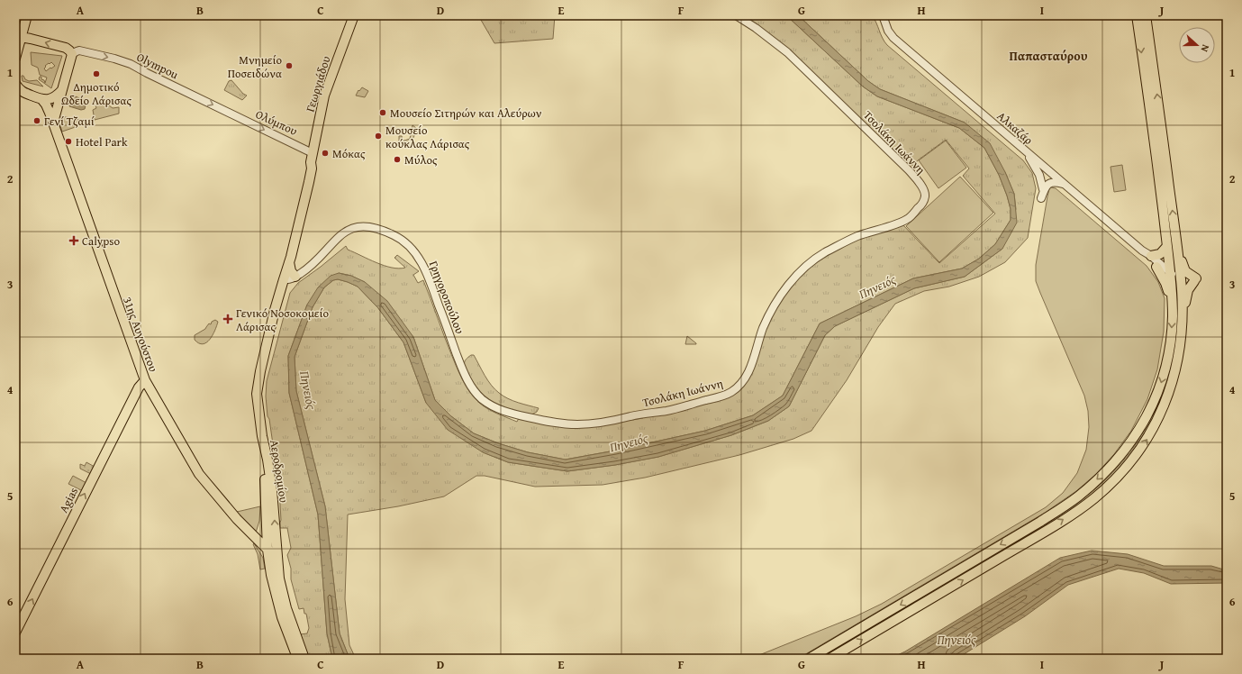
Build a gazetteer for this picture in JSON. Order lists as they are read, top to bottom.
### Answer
{
  "streets": {
    "main road": [
      "Γεωργιάδου",
      "31ης Αυγούστου",
      "Αεροδρομίου",
      "Agias"
    ],
    "street": [
      "Olympou",
      "Αλκαζάρ",
      "Τσολάκη Ιωάννη",
      "Γρηγοροπούλου"
    ]
  },
  "crossings": [
    ["Olympou", "Γεωργιάδου"],
    ["Γεωργιάδου", "Γρηγοροπούλου"],
    ["Γεωργιάδου", "Αεροδρομίου"],
    ["Τσολάκη Ιωάννη", "Γρηγοροπούλου"],
    ["31ης Αυγούστου", "Αεροδρομίου"],
    ["31ης Αυγούστου", "Agias"]
  ],
  "one_way": ["Olympou", "Agias"],
  "districts": ["Παπασταύρου"],
  "water": ["Πηνειός"],
  "places": {
    "other": [
      "Μνημείο Ποσειδώνα",
      "Δημοτικό Ωδείο Λάρισας",
      "Μουσείο Σιτηρών και Αλεύρων",
      "Γενί Τζαμί",
      "Μουσείο κούκλας Λάρισας",
      "Hotel Park",
      "Μόκας",
      "Μύλος"
    ],
    "health": ["Calypso", "Γενικό Νοσοκομείο Λάρισας"]
  },
  "north": "right",
  "grid": {
    "columns": [
      "A",
      "B",
      "C",
      "D",
      "E",
      "F",
      "G",
      "H",
      "I",
      "J"
    ],
    "rows": [
      "1",
      "2",
      "3",
      "4",
      "5",
      "6"
    ]
  }
}
